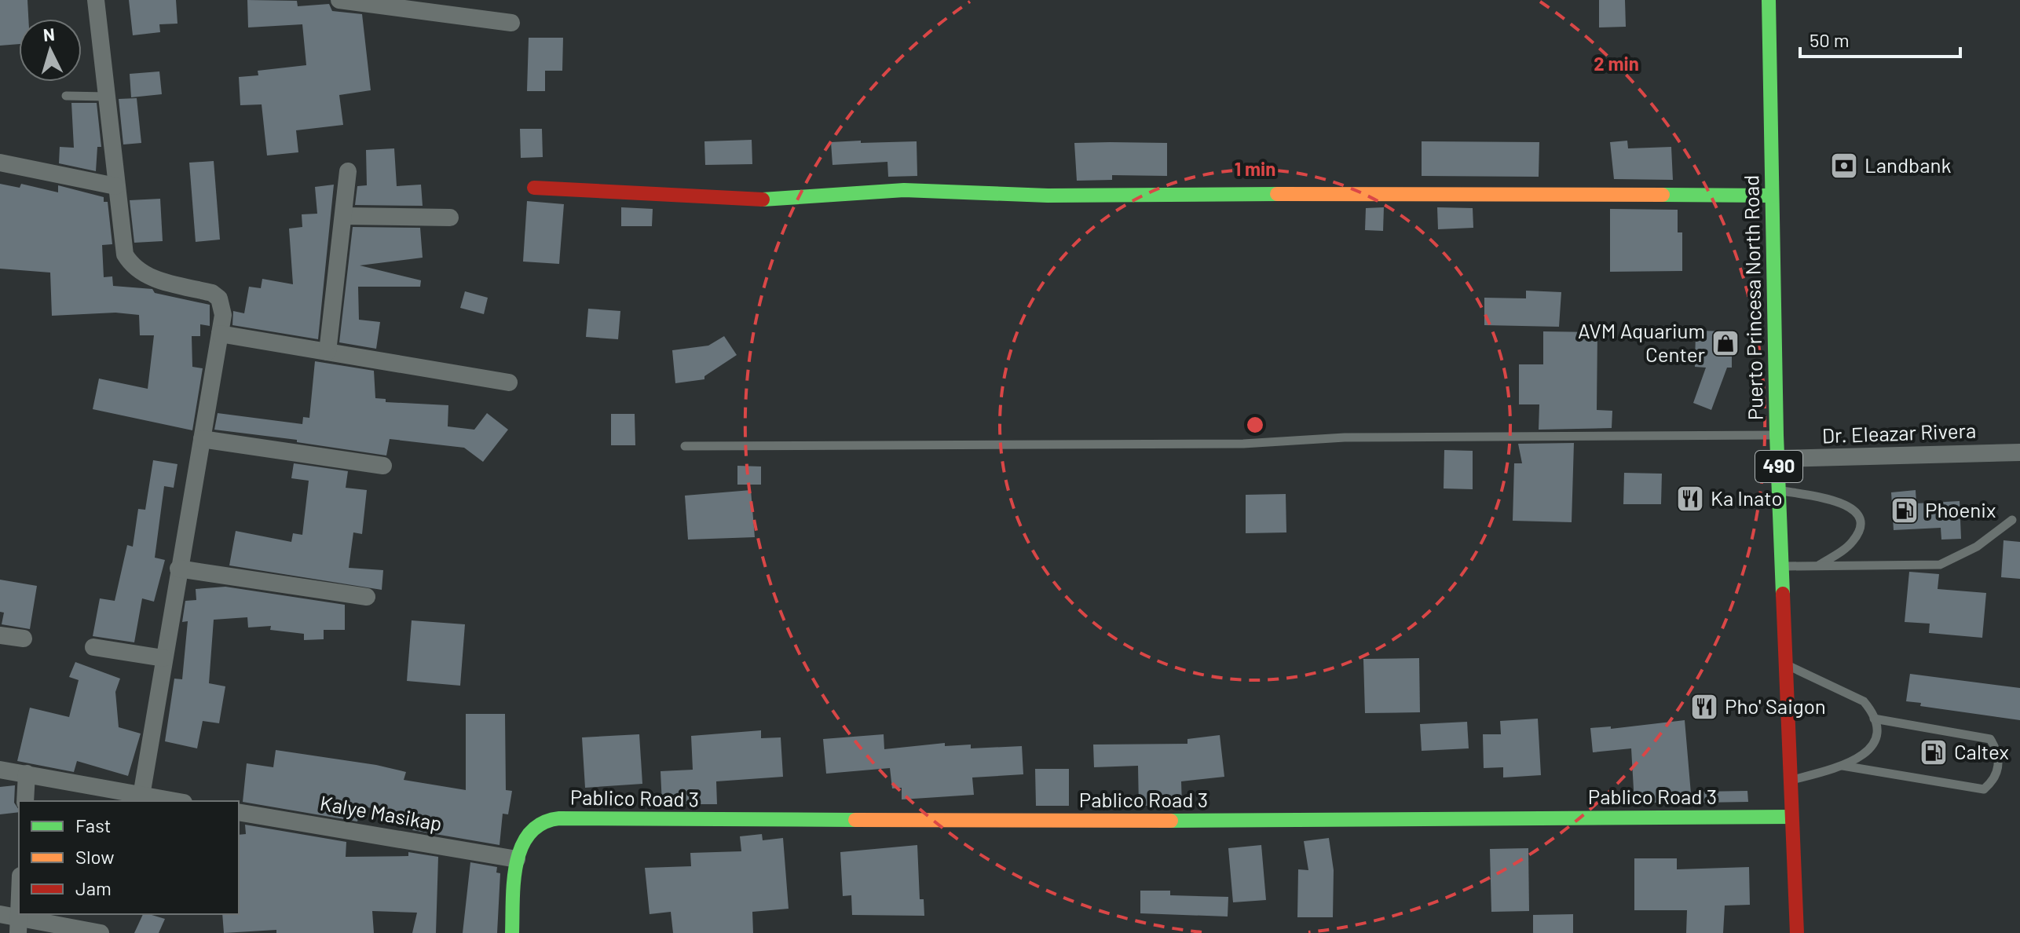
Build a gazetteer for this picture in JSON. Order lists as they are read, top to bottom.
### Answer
{
  "streets": {
    "street": [
      "Puerto Princesa North Road",
      "Dr. Eleazar Rivera",
      "490",
      "Pablico Road 3",
      "Kalye Masikap"
    ]
  },
  "crossings": [
    ["Puerto Princesa North Road", "Dr. Eleazar Rivera"],
    ["Puerto Princesa North Road", "Pablico Road 3"],
    ["Pablico Road 3", "Kalye Masikap"]
  ],
  "places": {
    "bank": ["Landbank"],
    "shop": ["AVM Aquarium Center"],
    "restaurant": ["Ka Inato", "Pho' Saigon"],
    "fuel station": ["Phoenix", "Caltex"]
  },
  "legend": ["Fast", "Slow", "Jam"],
  "scale_bar": "50 m",
  "north": "top",
  "rings": ["2 min", "1 min"]
}
